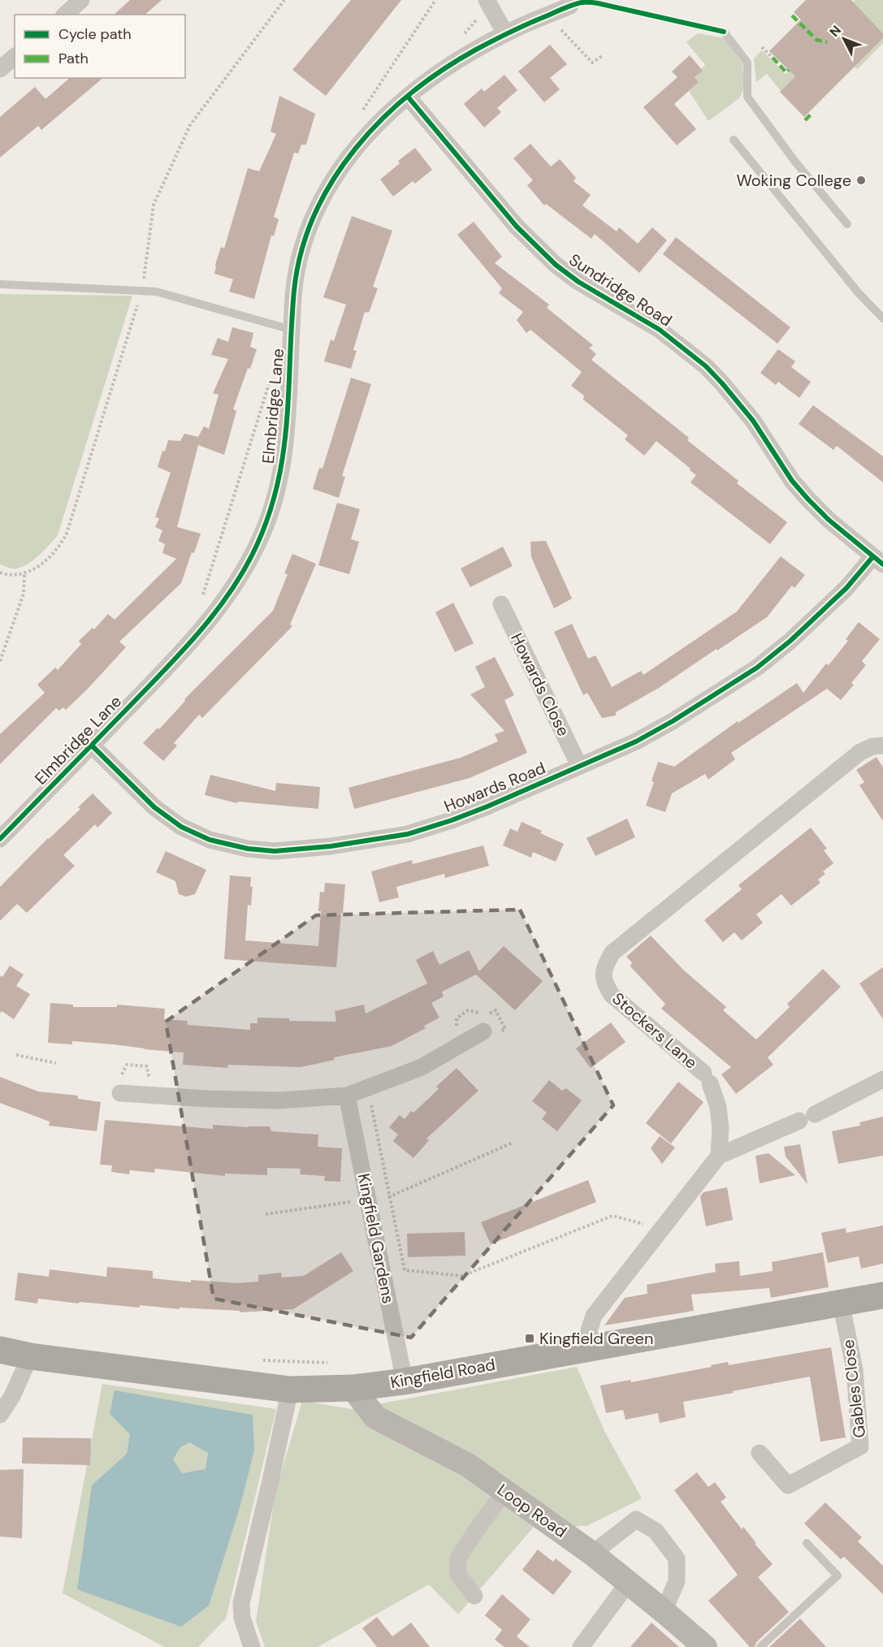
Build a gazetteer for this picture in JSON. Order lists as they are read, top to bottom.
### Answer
{
  "streets": {
    "main road": ["Kingfield Road", "Loop Road"],
    "street": [
      "Sundridge Road",
      "Elmbridge Lane",
      "Howards Close",
      "Howards Road",
      "Stockers Lane",
      "Kingfield Gardens",
      "Gables Close"
    ]
  },
  "crossings": [
    ["Sundridge Road", "Elmbridge Lane"],
    ["Sundridge Road", "Howards Road"],
    ["Elmbridge Lane", "Howards Road"],
    ["Howards Close", "Howards Road"],
    ["Kingfield Gardens", "Kingfield Road"],
    ["Kingfield Road", "Gables Close"],
    ["Kingfield Road", "Loop Road"]
  ],
  "places": {
    "other": ["Woking College"],
    "transit": ["Kingfield Green"]
  },
  "legend": ["Cycle path", "Path"],
  "north": "top left"
}
